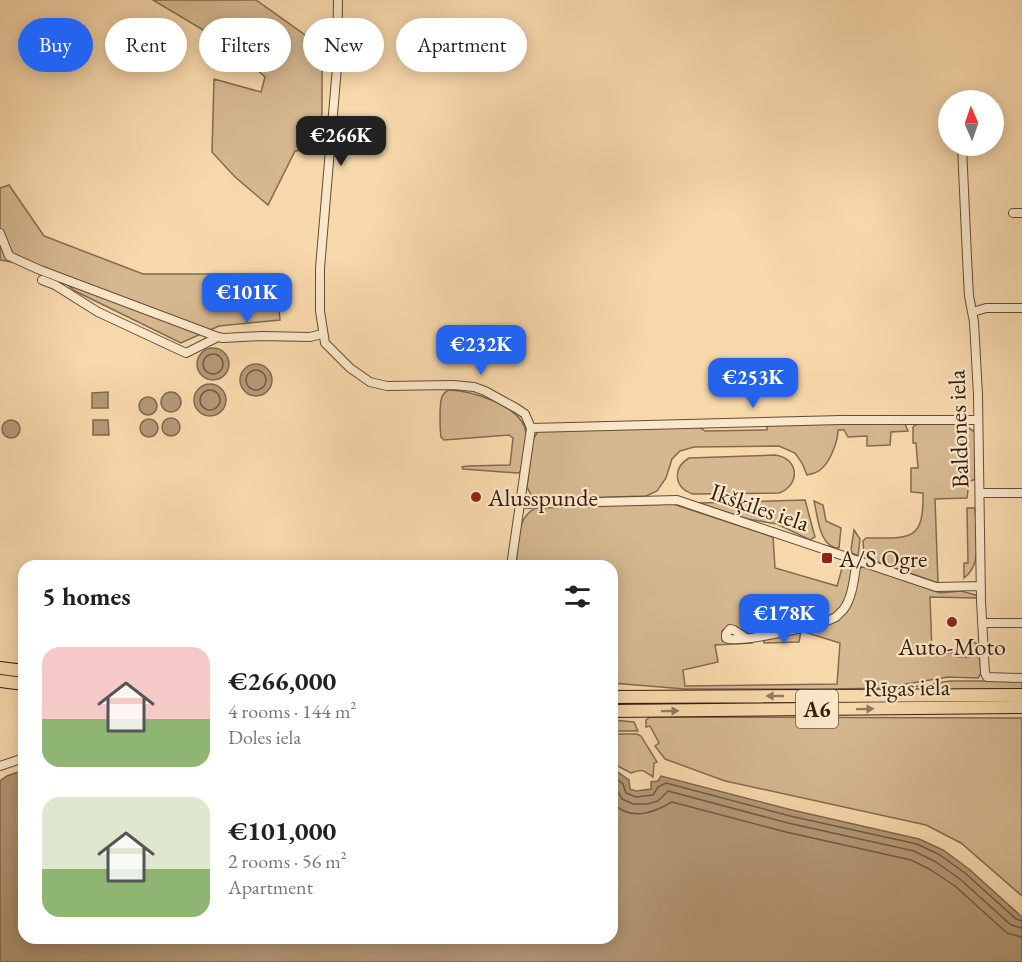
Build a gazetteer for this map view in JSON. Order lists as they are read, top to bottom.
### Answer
{
  "streets": {
    "highway": ["Rīgas iela", "A6"],
    "street": ["Baldones iela", "Ikšķiles iela"]
  },
  "crossings": [
    ["Baldones iela", "Ikšķiles iela"]
  ],
  "places": {
    "other": ["Alusspunde", "Auto-Moto"],
    "transit": ["A/S Ogre"]
  },
  "north": "top",
  "page": {
    "chip": [
      "Buy",
      "Rent",
      "Filters",
      "New",
      "Apartment"
    ],
    "price": [
      "€266K",
      "€101K",
      "€232K",
      "€253K",
      "€178K"
    ],
    "heading": "5 homes",
    "list": [
      {
        "name": "€266,000",
        "note": "4 rooms · 144 m² · Doles iela"
      },
      {
        "name": "€101,000",
        "note": "2 rooms · 56 m² · Apartment"
      }
    ]
  }
}
